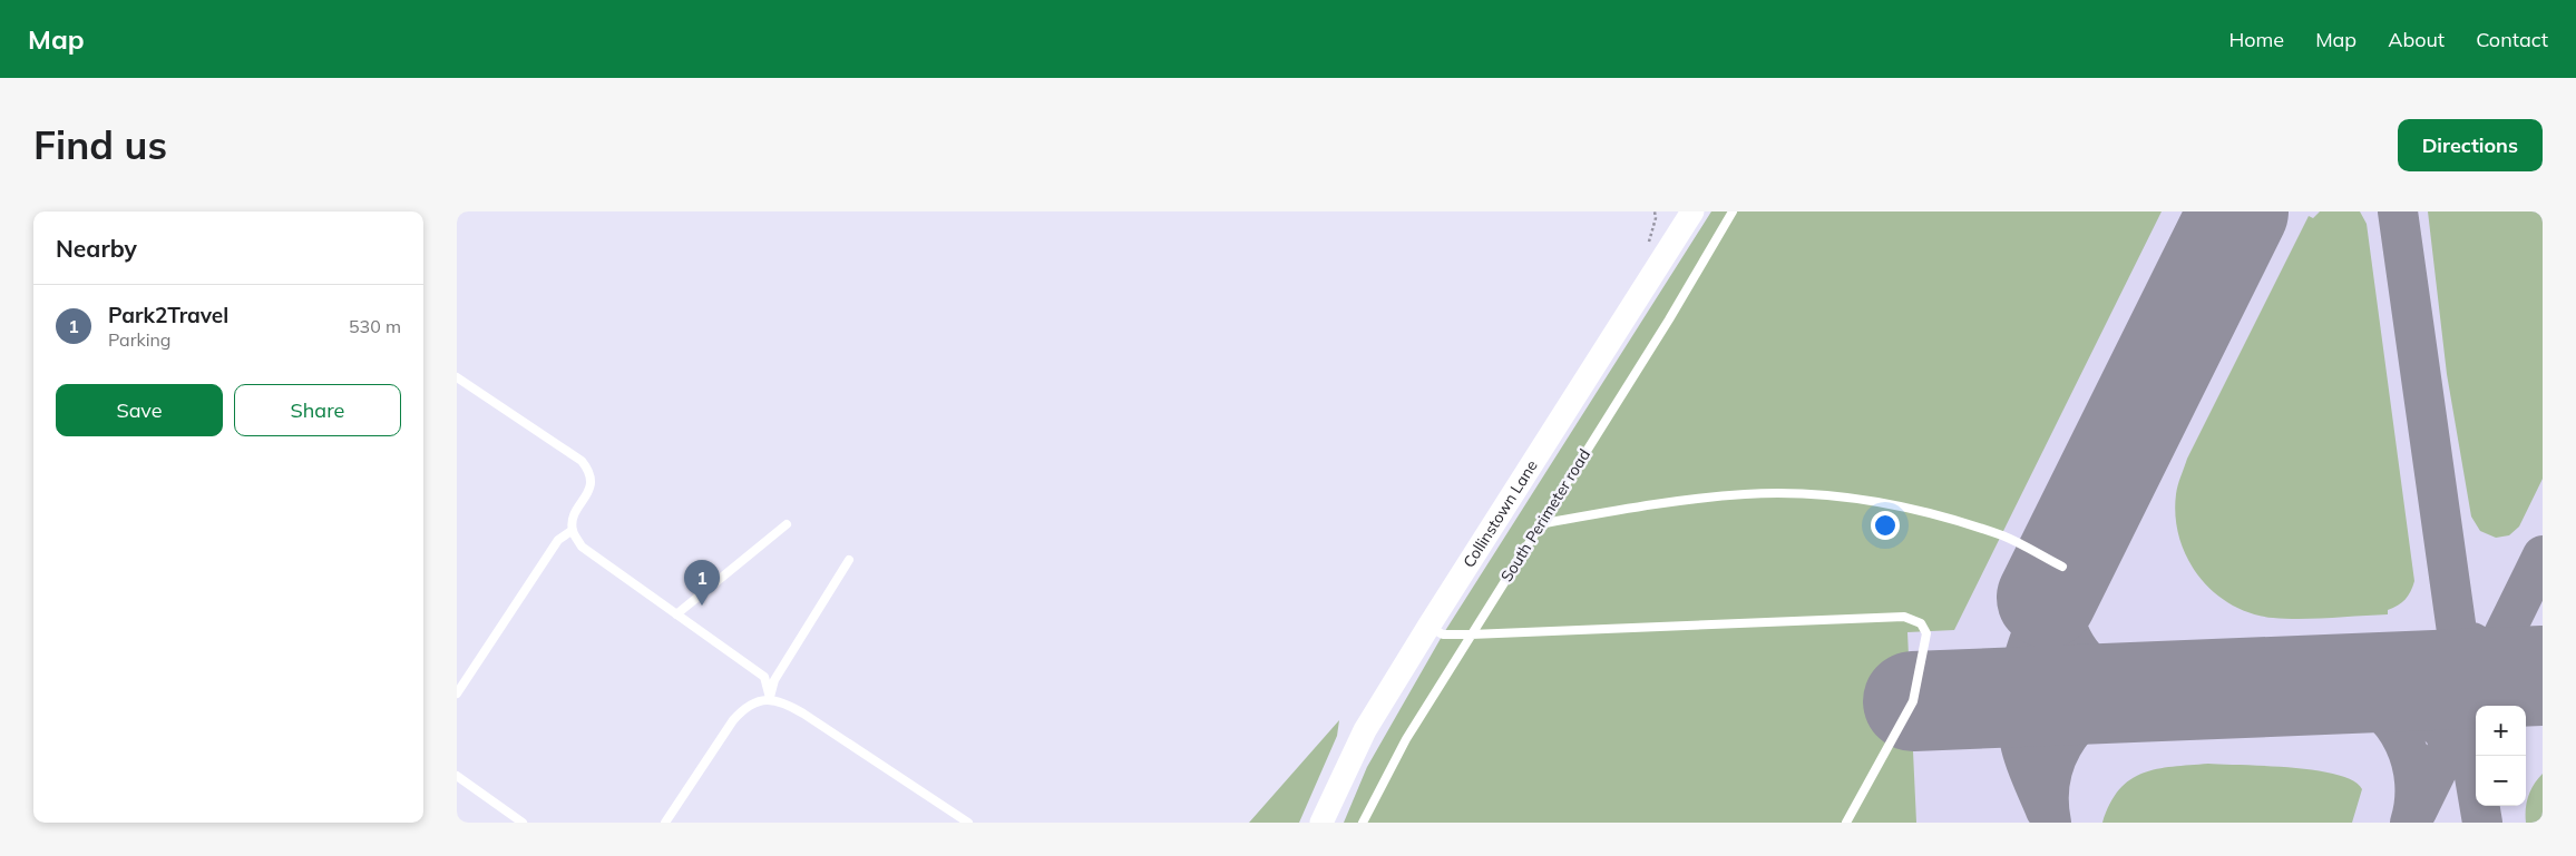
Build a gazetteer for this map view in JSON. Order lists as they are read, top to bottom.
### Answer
{
  "streets": {
    "street": ["Collinstown Lane"],
    "lane": ["South Perimeter road"]
  },
  "page": {
    "header": "Map",
    "nav": [
      "Home",
      "Map",
      "About",
      "Contact"
    ],
    "buttons": [
      "Directions",
      ["Save", "Share"]
    ],
    "title": "Find us",
    "heading": "Nearby",
    "list": [
      {
        "mark": "1",
        "name": "Park2Travel",
        "note": "Parking",
        "value": "530 m"
      }
    ],
    "pins": "1",
    "map_buttons": ["+", "−"]
  }
}
